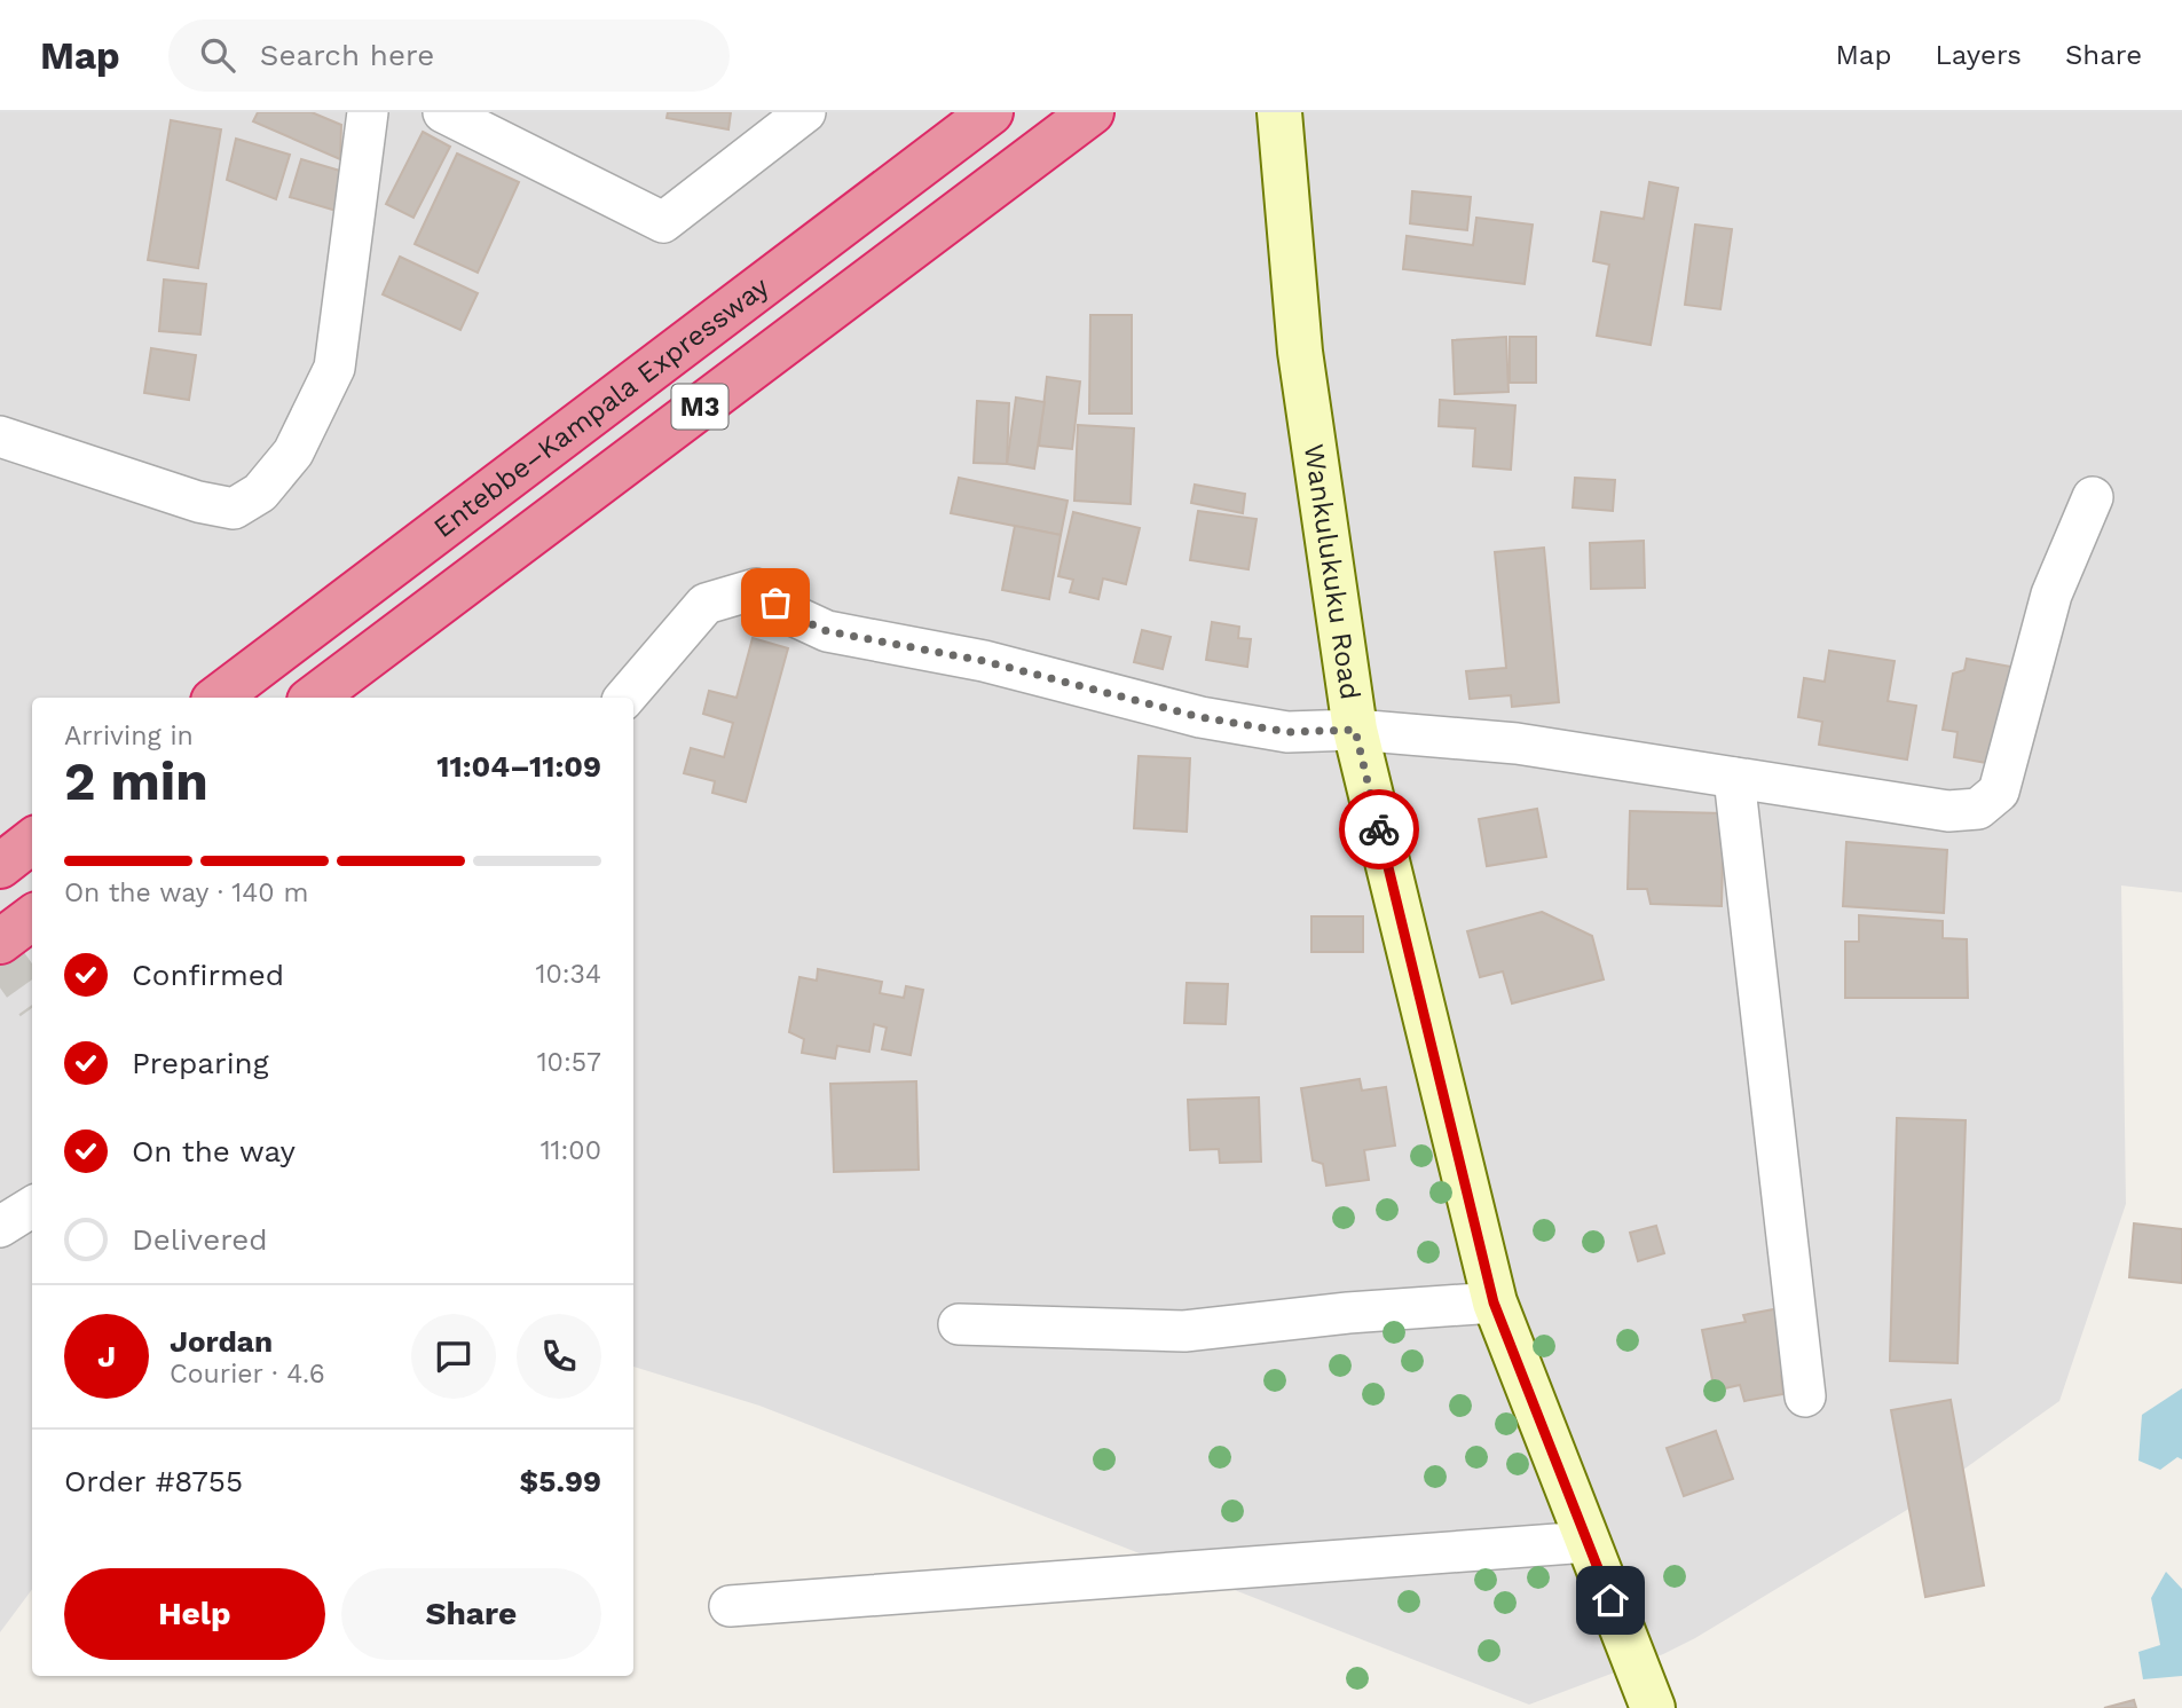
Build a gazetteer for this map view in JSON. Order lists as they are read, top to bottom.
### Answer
{
  "streets": {
    "highway": ["Entebbe–Kampala Expressway", "M3"],
    "main road": ["Wankulukuku Road"]
  },
  "page": {
    "header": "Map",
    "search": "Search here",
    "nav": ["Map", "Layers", "Share"],
    "heading": ["2 min", "Arriving in", "11:04–11:09"],
    "panel": [
      "Jordan",
      "Courier · 4.6",
      "Order #8755",
      "$5.99"
    ],
    "bar": "On the way · 140 m",
    "list": [
      ["Confirmed", "10:34"],
      ["Preparing", "10:57"],
      ["On the way", "11:00"],
      "Delivered"
    ],
    "round": "J",
    "buttons": ["Help", "Share"]
  }
}
